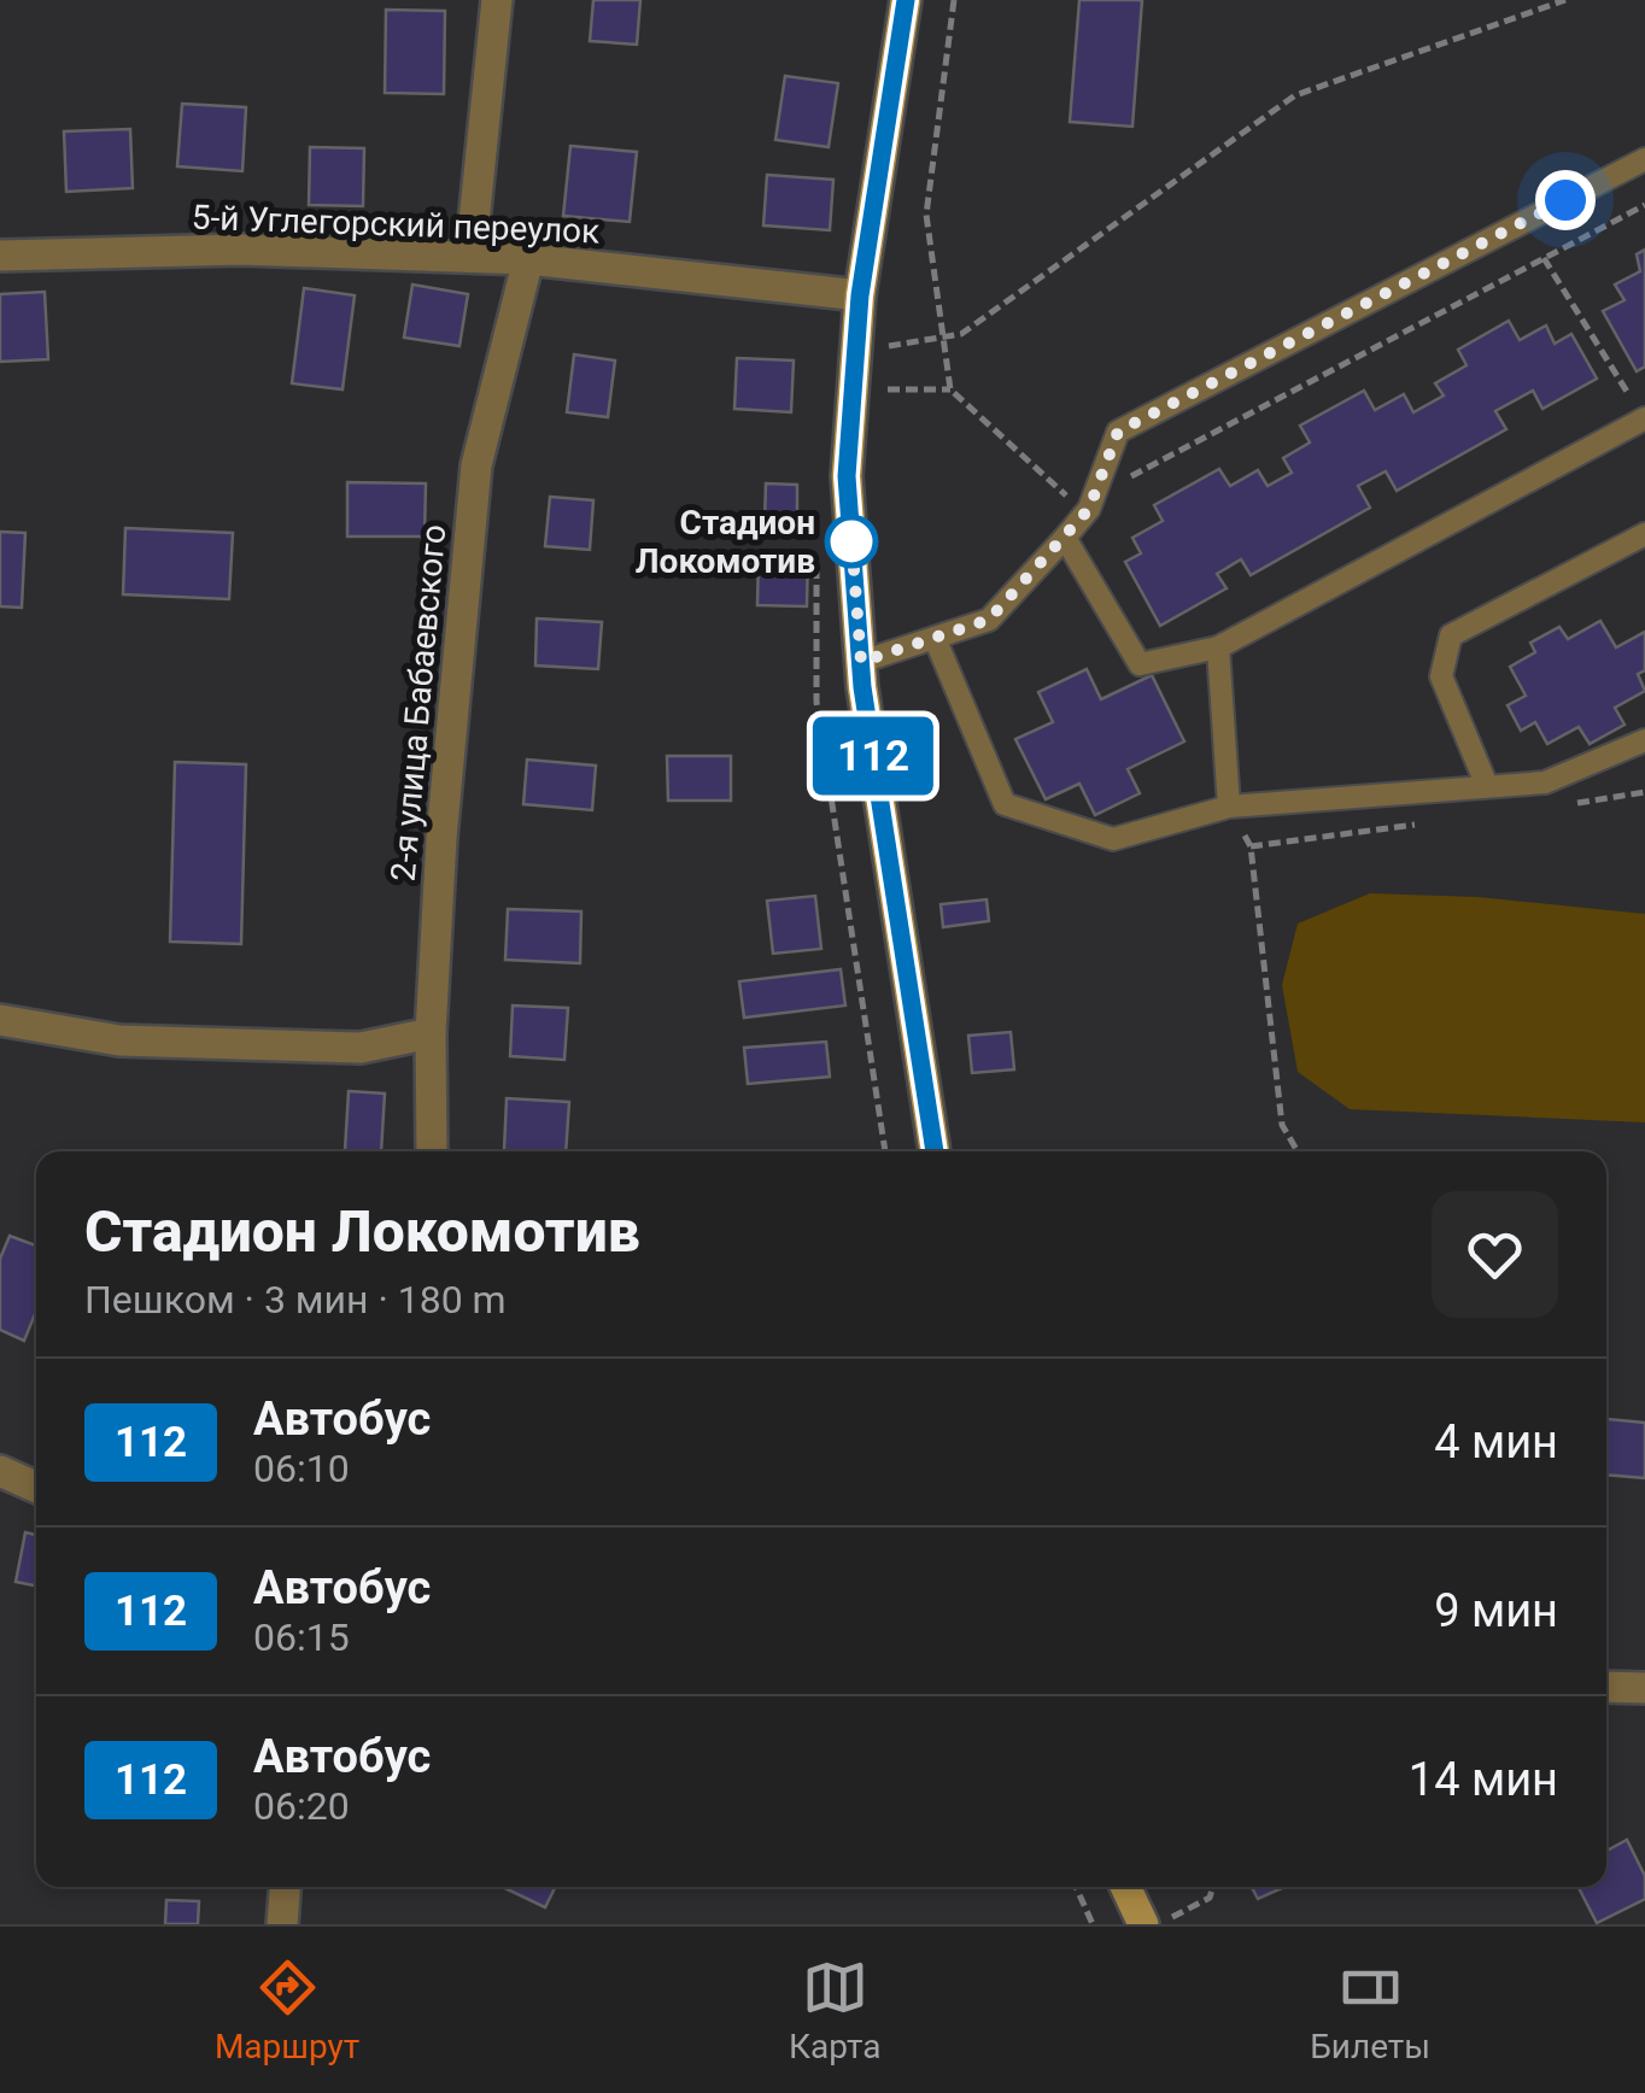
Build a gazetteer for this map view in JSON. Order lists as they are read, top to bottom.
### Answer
{
  "streets": {
    "street": ["5-й Углегорский переулок", "2-я улица Бабаевского"]
  },
  "crossings": [
    ["5-й Углегорский переулок", "2-я улица Бабаевского"]
  ],
  "places": ["Стадион Локомотив"],
  "lines": ["bus line 112"],
  "page": {
    "on_map": "112",
    "heading": ["Стадион Локомотив", "Пешком · 3 мин · 180 m"],
    "list": [
      {
        "mark": "112",
        "name": "Автобус",
        "note": "06:10",
        "value": "4 мин"
      },
      {
        "mark": "112",
        "name": "Автобус",
        "note": "06:15",
        "value": "9 мин"
      },
      {
        "mark": "112",
        "name": "Автобус",
        "note": "06:20",
        "value": "14 мин"
      }
    ],
    "tabs": ["Маршрут", "Карта", "Билеты"]
  }
}
